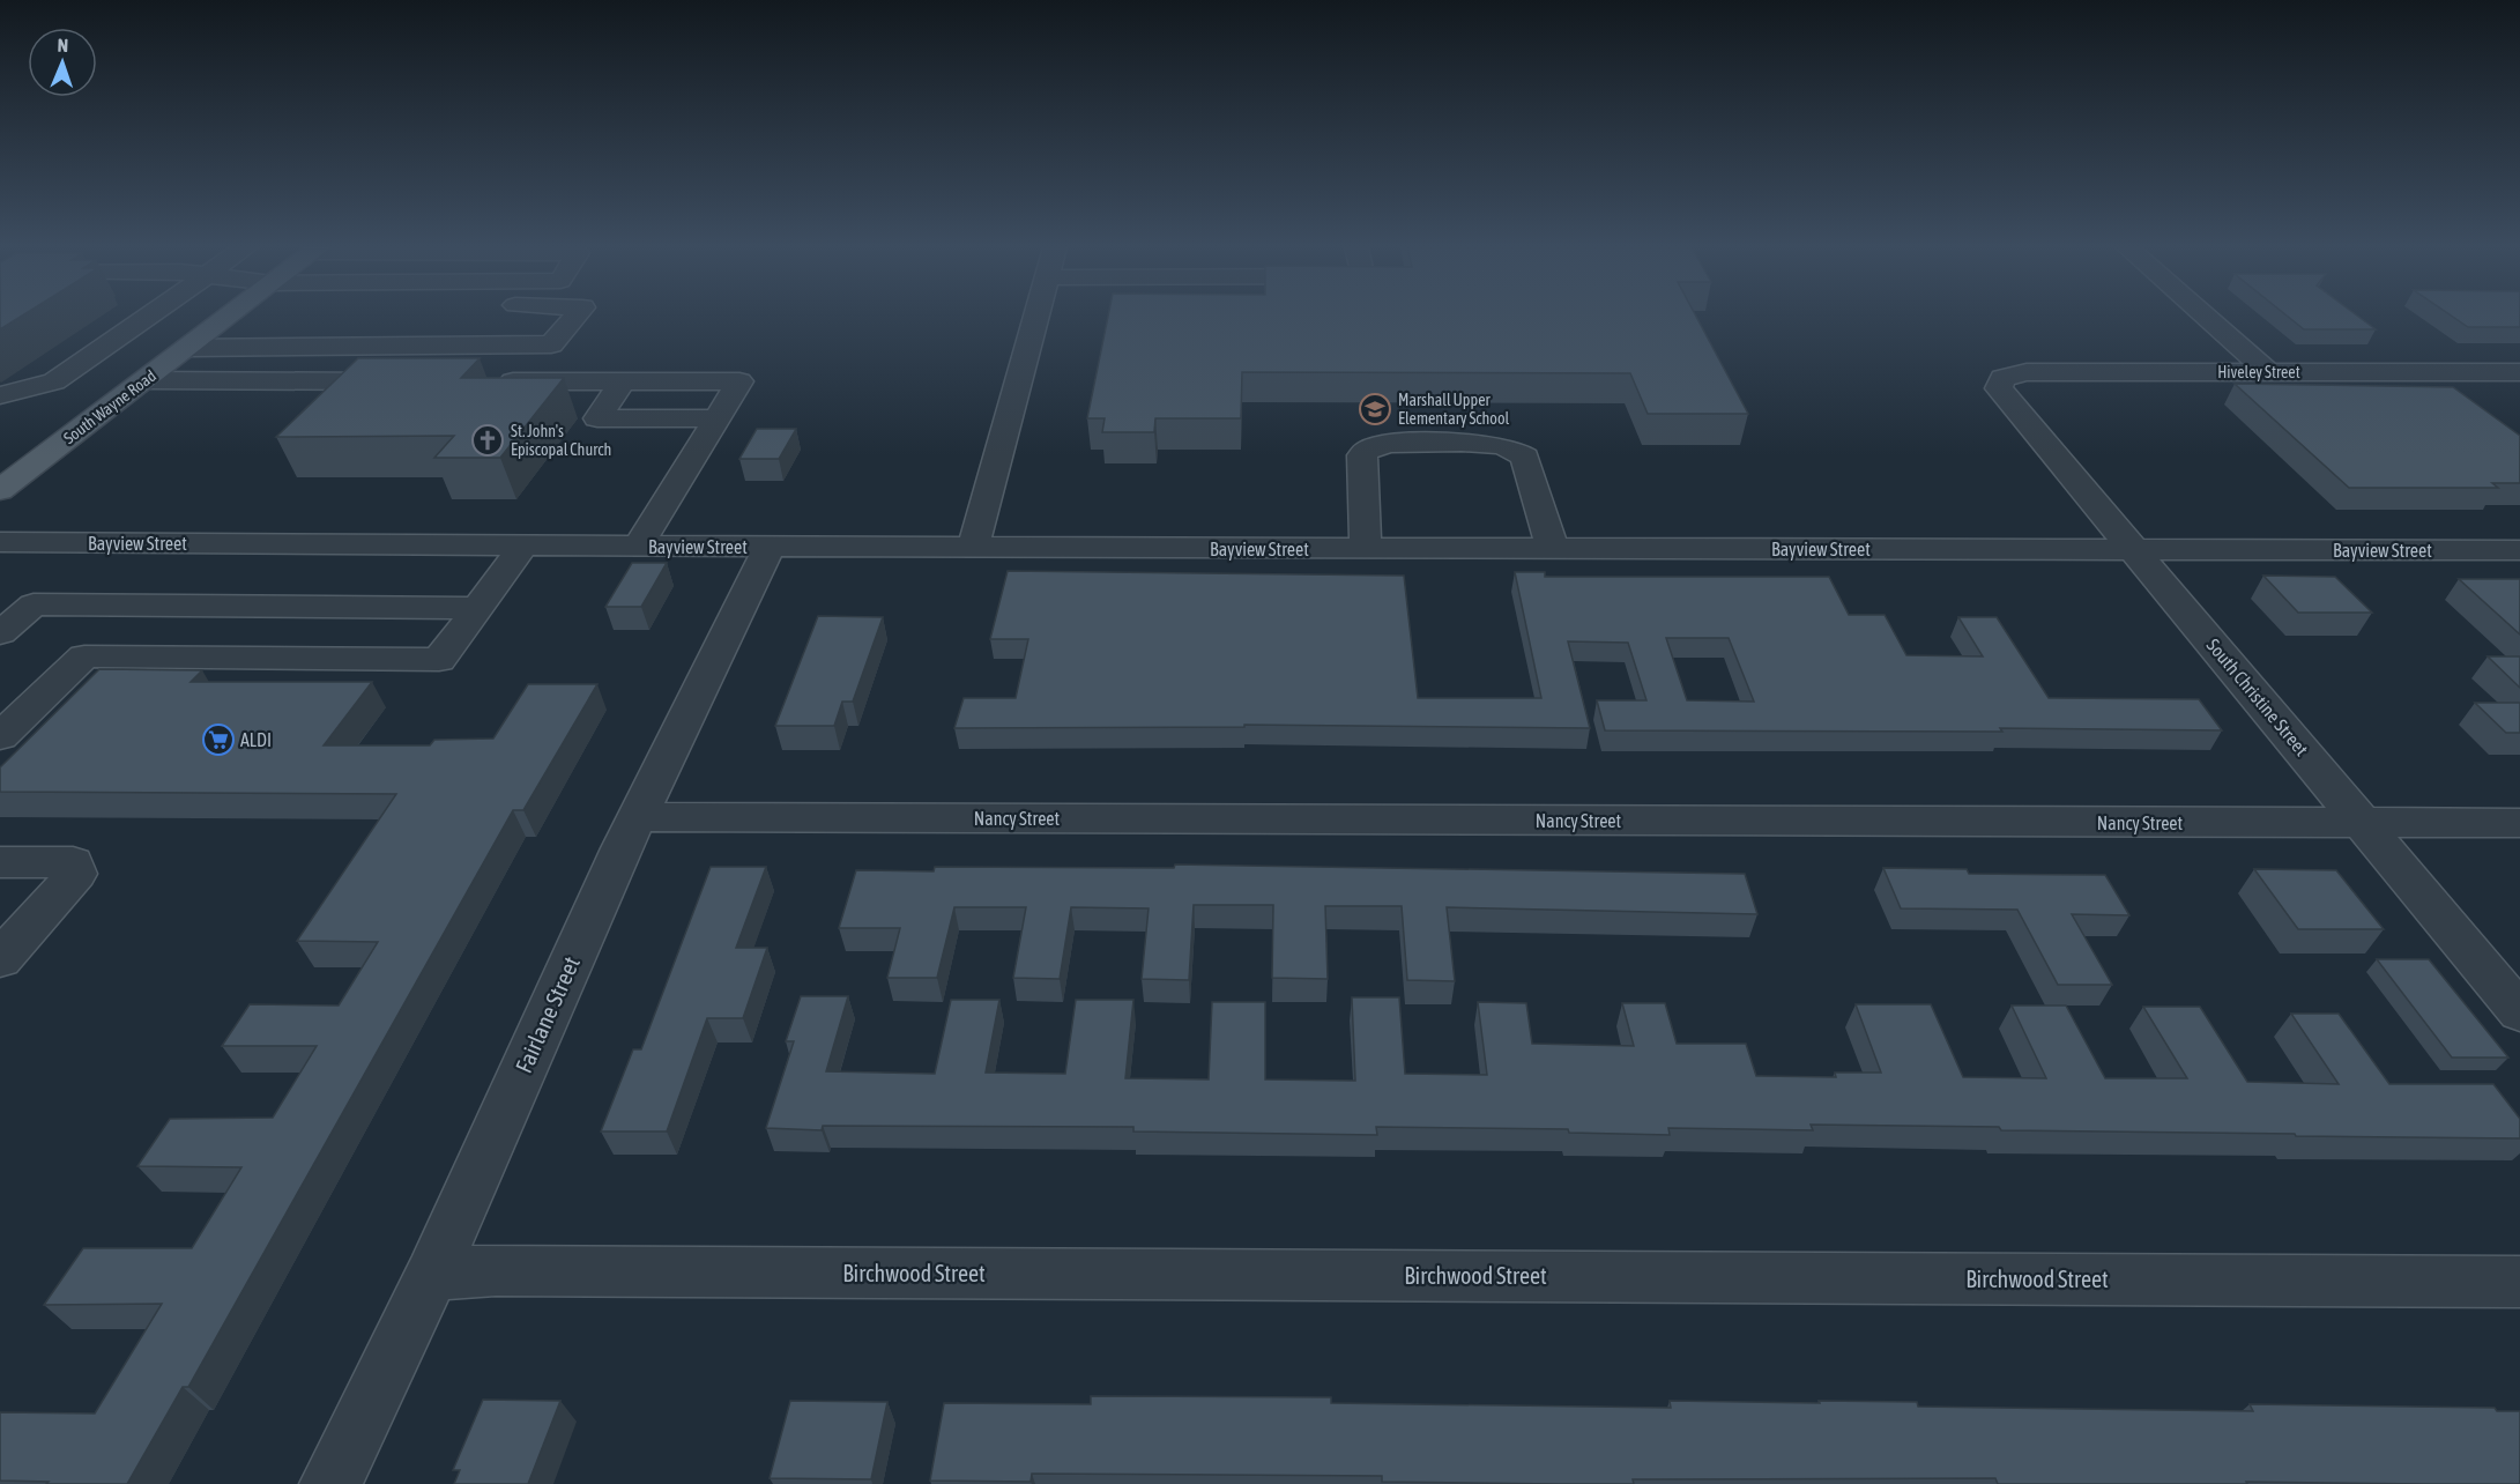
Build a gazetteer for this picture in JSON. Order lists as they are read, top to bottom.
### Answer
{
  "streets": {
    "main road": ["South Wayne Road"],
    "street": [
      "Hiveley Street",
      "Bayview Street",
      "South Christine Street",
      "Nancy Street",
      "Fairlane Street",
      "Birchwood Street"
    ]
  },
  "crossings": [
    ["Hiveley Street", "South Christine Street"],
    ["Bayview Street", "South Christine Street"],
    ["Bayview Street", "Fairlane Street"],
    ["South Christine Street", "Nancy Street"],
    ["Nancy Street", "Fairlane Street"],
    ["Fairlane Street", "Birchwood Street"]
  ],
  "places": {
    "school or university": ["Marshall Upper Elementary School"],
    "church": ["St. John's Episcopal Church"],
    "supermarket": ["ALDI"]
  },
  "north": "top"
}
